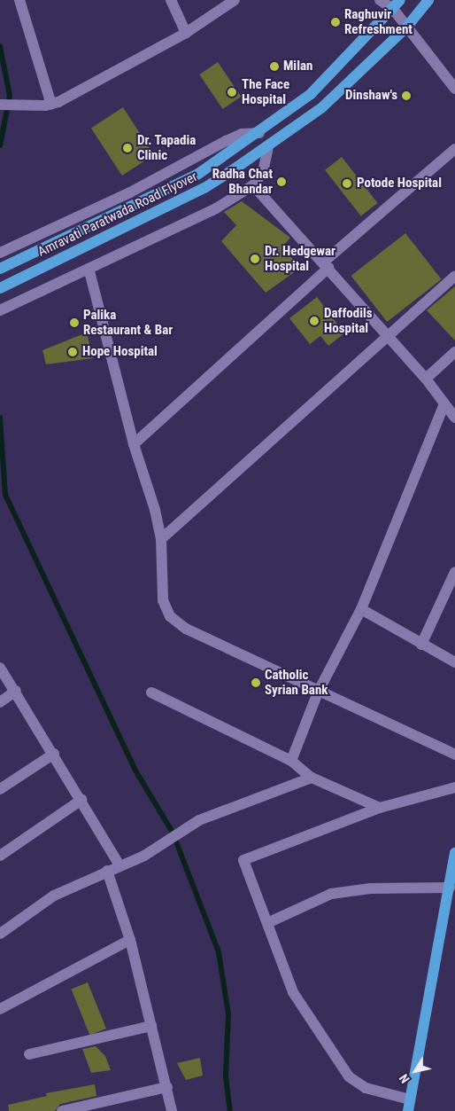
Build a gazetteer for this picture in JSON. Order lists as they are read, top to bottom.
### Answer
{
  "streets": {
    "main road": ["Amravati Paratwada Road Flyover"]
  },
  "places": [
    "Raghuvir Refreshment",
    "Milan",
    "The Face Hospital",
    "Dinshaw's",
    "Dr. Tapadia Clinic",
    "Radha Chat Bhandar",
    "Potode Hospital",
    "Dr. Hedgewar Hospital",
    "Daffodils Hospital",
    "Palika Restaurant & Bar",
    "Hope Hospital",
    "Catholic Syrian Bank"
  ],
  "north": "bottom left"
}
